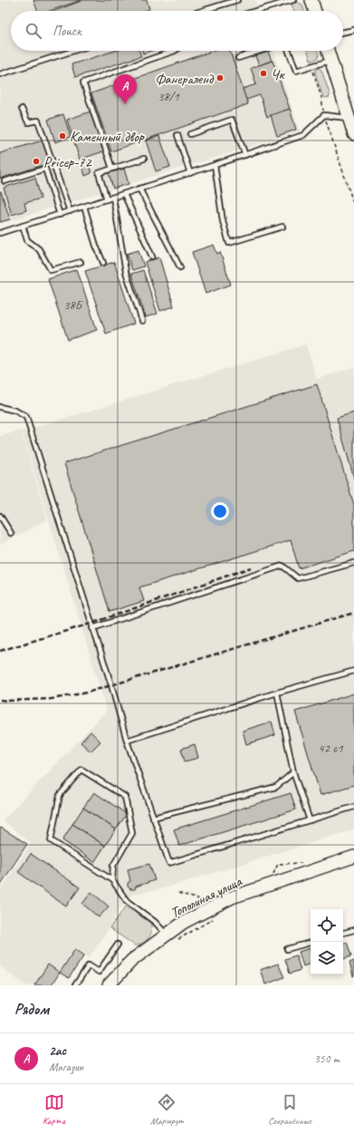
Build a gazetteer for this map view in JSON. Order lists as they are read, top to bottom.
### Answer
{
  "streets": {
    "main road": ["Тополиная улица"]
  },
  "places": [
    "Чк",
    "Фанераленд",
    "Каменный двор",
    "Pricep-72"
  ],
  "house_numbers": ["38/1", "38Б", "42 c1"],
  "page": {
    "search": "Поиск",
    "pins": "A",
    "heading": "Рядом",
    "list": [
      {
        "mark": "A",
        "name": "2ас",
        "note": "Магазин",
        "value": "350 m"
      }
    ],
    "nav": ["Карта", "Маршрут", "Сохранённые"]
  }
}
